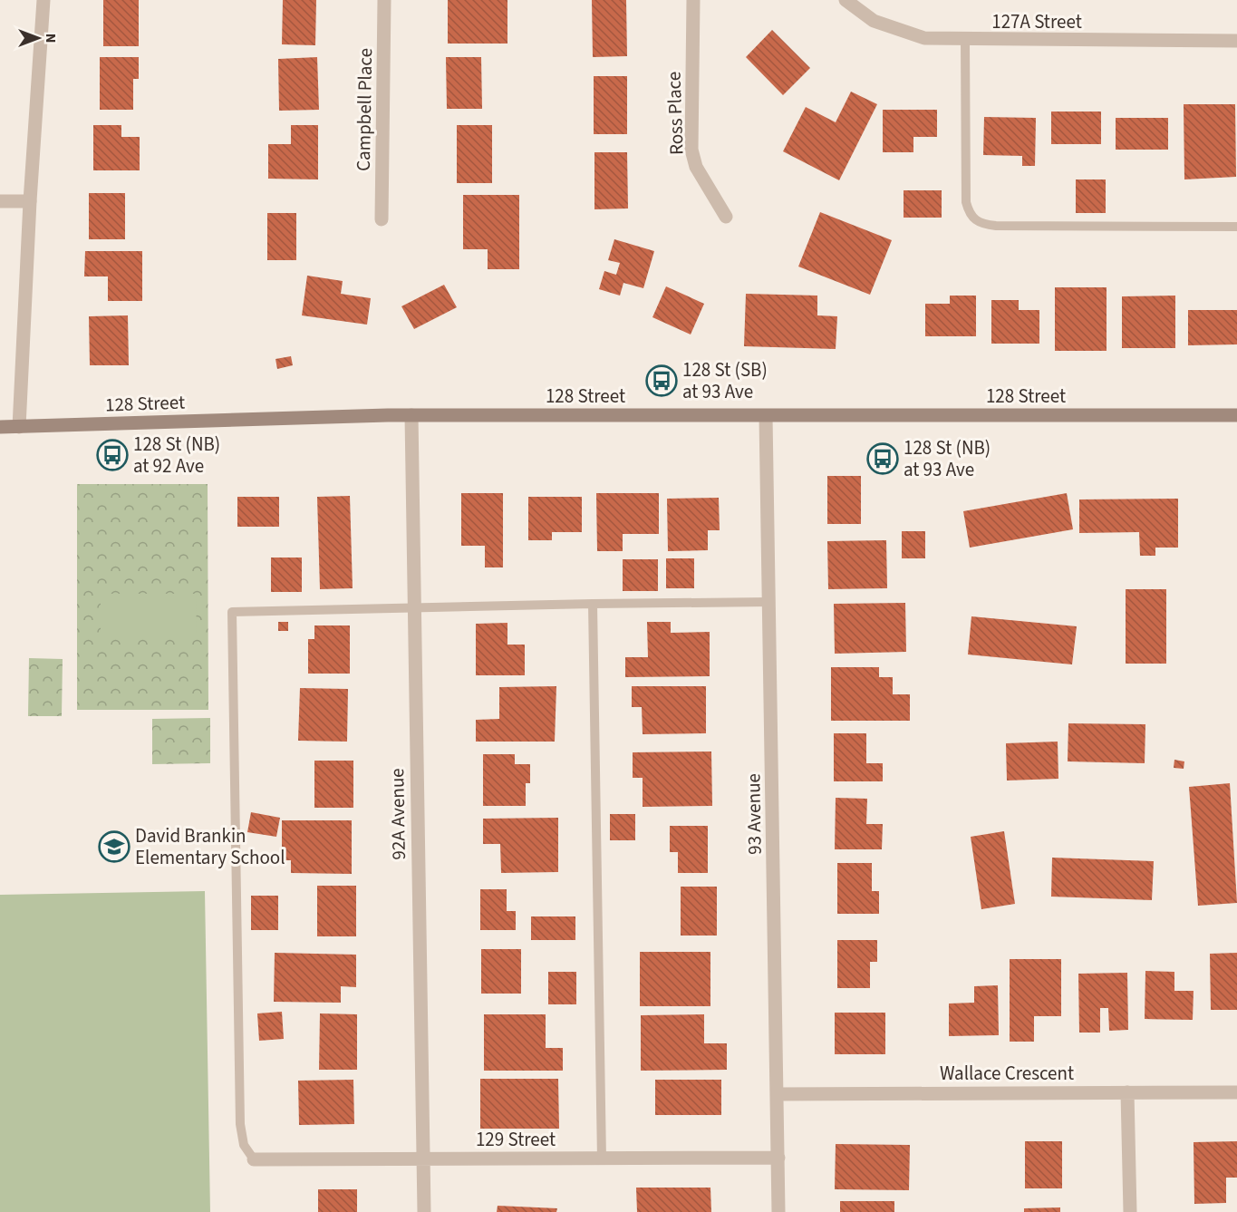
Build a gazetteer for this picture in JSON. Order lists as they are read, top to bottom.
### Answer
{
  "streets": {
    "main road": ["128 Street"],
    "street": [
      "127A Street",
      "Campbell Place",
      "Ross Place",
      "92A Avenue",
      "93 Avenue",
      "Wallace Crescent",
      "129 Street"
    ]
  },
  "crossings": [
    ["128 Street", "92A Avenue"],
    ["128 Street", "93 Avenue"],
    ["92A Avenue", "129 Street"],
    ["93 Avenue", "Wallace Crescent"],
    ["93 Avenue", "129 Street"]
  ],
  "places": {
    "bus stop": ["128 St (SB) at 93 Ave", "128 St (NB) at 92 Ave", "128 St (NB) at 93 Ave"],
    "school or university": ["David Brankin Elementary School"]
  },
  "north": "right"
}
